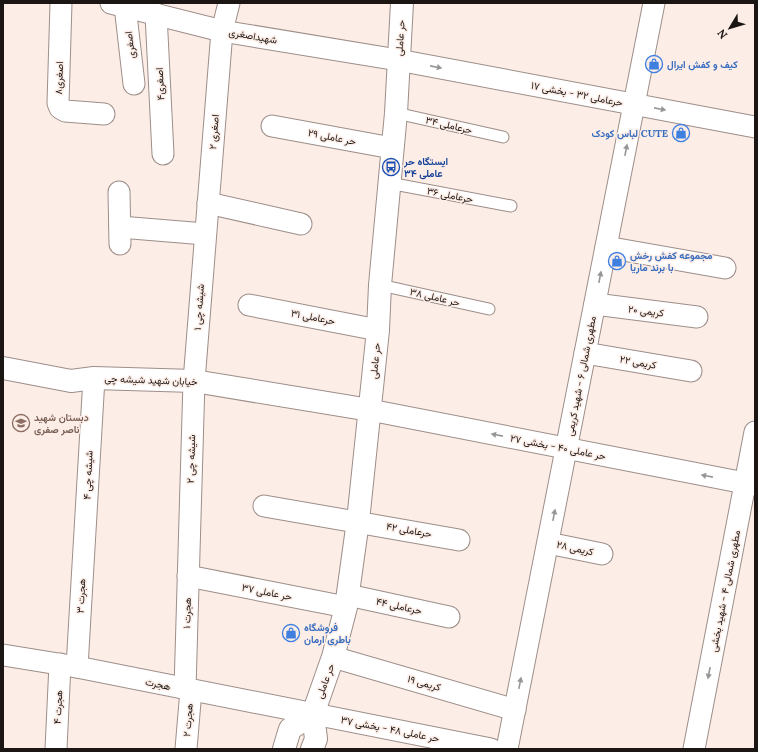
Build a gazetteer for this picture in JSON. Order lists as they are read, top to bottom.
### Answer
{
  "streets": {
    "main road": ["حر عاملی", "خیابان شهید شیشه چی"],
    "street": [
      "شهیداصغری",
      "اصغری",
      "اصغری۸",
      "اصغری۴",
      "حرعاملی ۳۲ - بخشی ۱۷",
      "اصغری ۲",
      "حر عاملی ۲۹",
      "شیشه چی ۱",
      "کریمی ۲۰",
      "حرعاملی ۳۱",
      "کریمی ۲۲",
      "مطهری شمالی ۶ - شهید کریمی",
      "حر عاملی ۴۰ - بخشی ۲۷",
      "شیشه چی ۲",
      "شیشه چی ۴",
      "حرعاملی ۴۲",
      "کریمی ۲۸",
      "مطهری شمالی ۴ - شهید بخشی",
      "حر عاملی ۳۷",
      "هجرت ۳",
      "حرعاملی ۴۴",
      "هجرت ۱",
      "کریمی ۱۹",
      "هجرت",
      "هجرت ۴",
      "هجرت ۲",
      "حر عاملی ۴۸ - بخشی ۳۷"
    ],
    "lane": ["حرعاملی ۳۴", "حرعاملی ۳۶", "حر عاملی ۳۸"]
  },
  "crossings": [
    ["شهیداصغری", "حر عاملی"],
    ["شهیداصغری", "اصغری"],
    ["شهیداصغری", "اصغری۴"],
    ["شهیداصغری", "حرعاملی ۳۲ - بخشی ۱۷"],
    ["شهیداصغری", "اصغری ۲"],
    ["حر عاملی", "حرعاملی ۳۲ - بخشی ۱۷"],
    ["حر عاملی", "حرعاملی ۳۴"],
    ["حر عاملی", "حر عاملی ۲۹"],
    ["حر عاملی", "حرعاملی ۳۶"],
    ["حر عاملی", "حر عاملی ۳۸"],
    ["حر عاملی", "حرعاملی ۳۱"],
    ["حر عاملی", "خیابان شهید شیشه چی"],
    ["حر عاملی", "حر عاملی ۴۰ - بخشی ۲۷"],
    ["حر عاملی", "حرعاملی ۴۲"],
    ["حر عاملی", "حر عاملی ۳۷"],
    ["حر عاملی", "حرعاملی ۴۴"],
    ["حر عاملی", "کریمی ۱۹"],
    ["حر عاملی", "هجرت"],
    ["حر عاملی", "حر عاملی ۴۸ - بخشی ۳۷"],
    ["حرعاملی ۳۲ - بخشی ۱۷", "مطهری شمالی ۶ - شهید کریمی"],
    ["اصغری ۲", "شیشه چی ۱"],
    ["شیشه چی ۱", "خیابان شهید شیشه چی"],
    ["شیشه چی ۱", "شیشه چی ۲"],
    ["کریمی ۲۰", "مطهری شمالی ۶ - شهید کریمی"],
    ["کریمی ۲۲", "مطهری شمالی ۶ - شهید کریمی"],
    ["مطهری شمالی ۶ - شهید کریمی", "حر عاملی ۴۰ - بخشی ۲۷"],
    ["مطهری شمالی ۶ - شهید کریمی", "کریمی ۲۸"],
    ["مطهری شمالی ۶ - شهید کریمی", "کریمی ۱۹"],
    ["خیابان شهید شیشه چی", "حر عاملی ۴۰ - بخشی ۲۷"],
    ["خیابان شهید شیشه چی", "شیشه چی ۲"],
    ["خیابان شهید شیشه چی", "شیشه چی ۴"],
    ["حر عاملی ۴۰ - بخشی ۲۷", "مطهری شمالی ۴ - شهید بخشی"],
    ["شیشه چی ۲", "هجرت ۱"],
    ["شیشه چی ۴", "هجرت ۳"],
    ["حر عاملی ۳۷", "حرعاملی ۴۴"],
    ["حر عاملی ۳۷", "هجرت ۱"],
    ["هجرت ۳", "هجرت"],
    ["هجرت ۳", "هجرت ۴"],
    ["هجرت ۱", "هجرت"],
    ["هجرت ۱", "هجرت ۲"],
    ["هجرت", "هجرت ۴"],
    ["هجرت", "هجرت ۲"],
    ["هجرت", "حر عاملی ۴۸ - بخشی ۳۷"]
  ],
  "one_way": ["مطهری شمالی ۶ - شهید کریمی", "حر عاملی ۴۰ - بخشی ۲۷", "مطهری شمالی ۴ - شهید بخشی"],
  "places": {
    "shop": [
      "کیف و کفش ایرال",
      "لباس کودک CUTE",
      "مجموعه کفش رخش با برند ماریا",
      "فروشگاه باطری ارمان"
    ],
    "bus stop": ["ایستگاه حر عاملی ۳۴"],
    "school or university": ["دبستان شهید ناصر صفری"]
  },
  "north": "bottom left"
}
